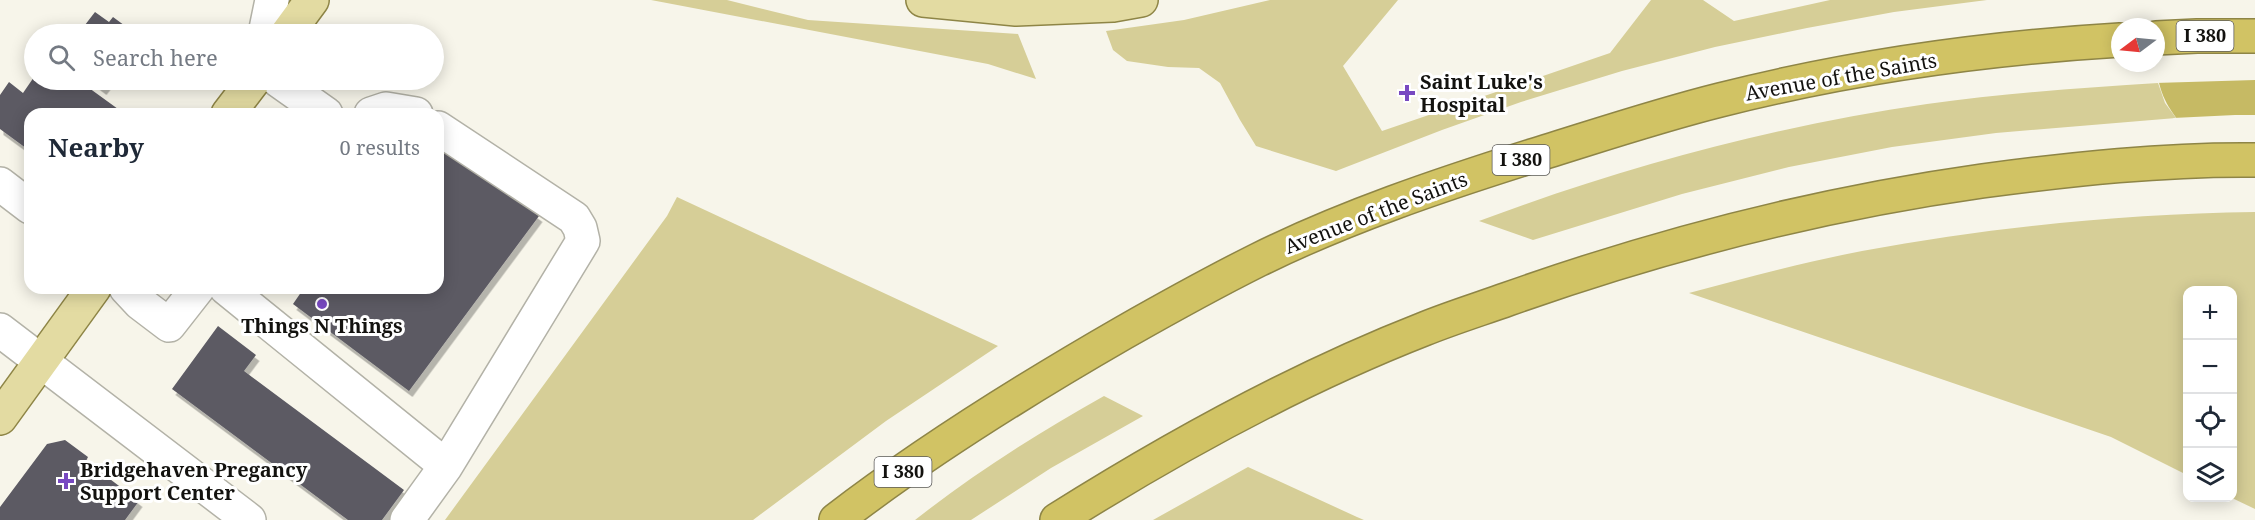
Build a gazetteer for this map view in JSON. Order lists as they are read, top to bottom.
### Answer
{
  "streets": {
    "highway": ["I 380", "Avenue of the Saints"]
  },
  "places": {
    "health": ["Saint Luke's Hospital", "Bridgehaven Pregancy Support Center"],
    "other": ["Things N Things"]
  },
  "north": "left",
  "page": {
    "search": "Search here",
    "heading": ["Nearby", "0 results"],
    "map_buttons": ["+", "−"]
  }
}
